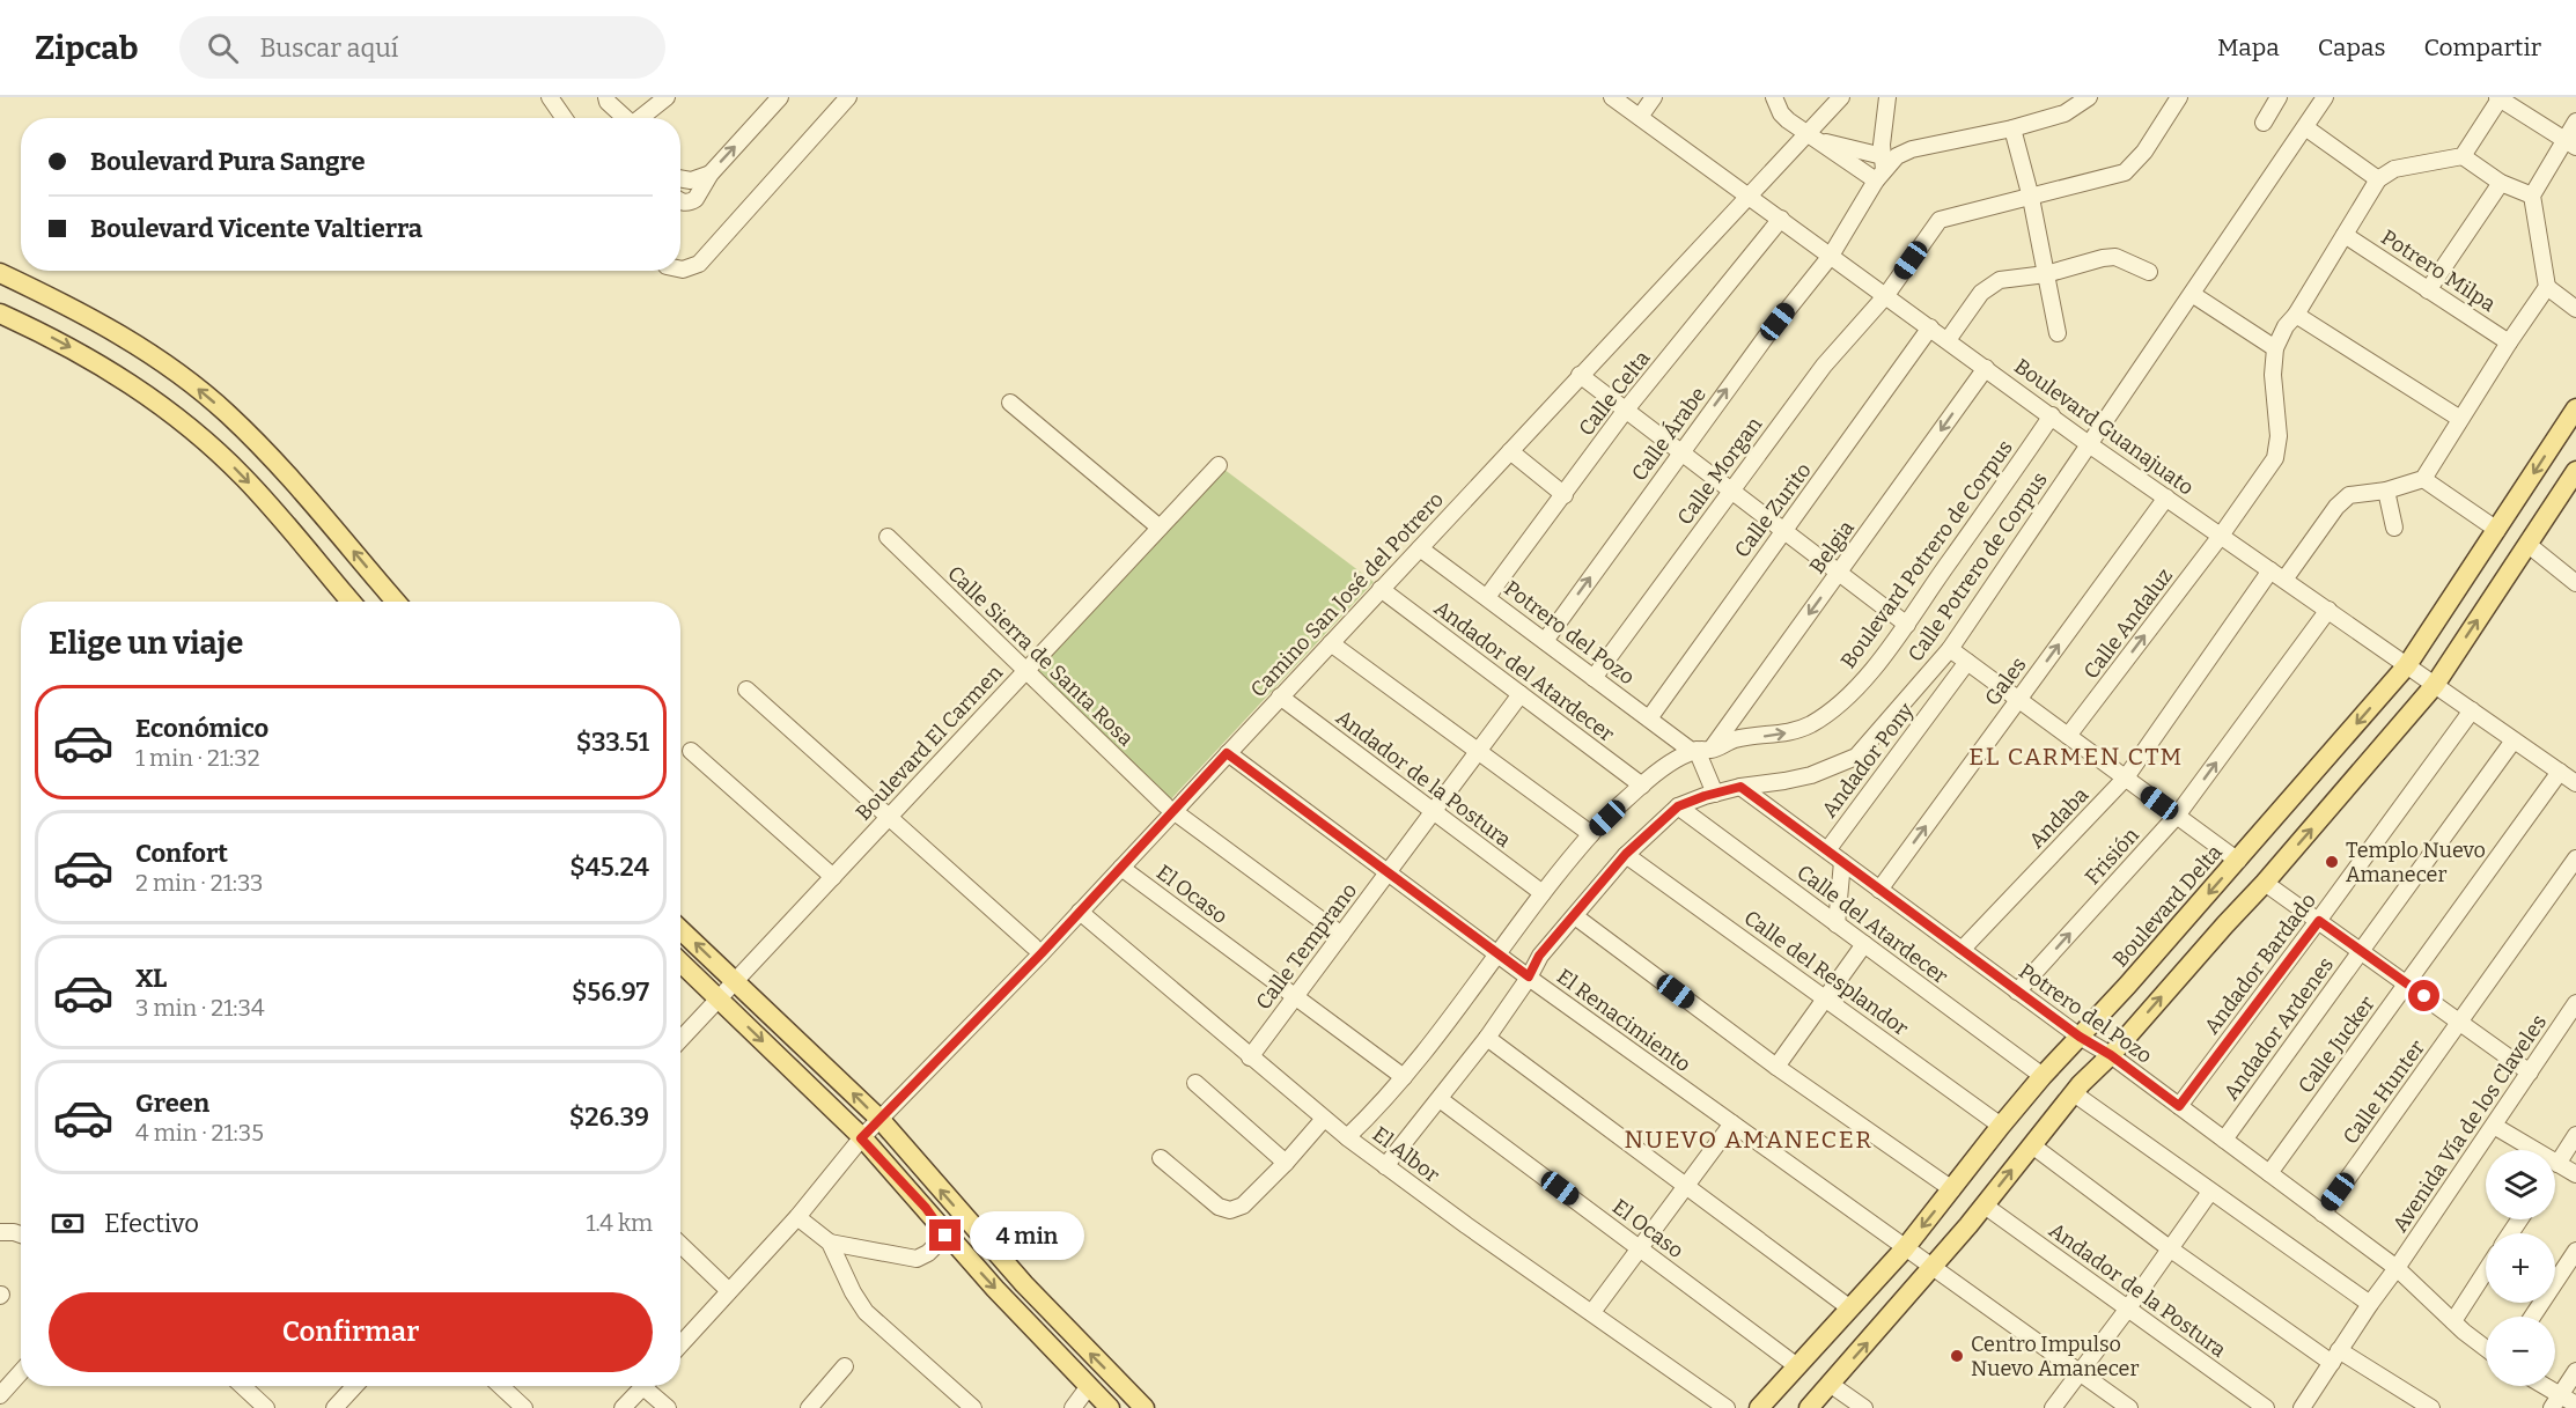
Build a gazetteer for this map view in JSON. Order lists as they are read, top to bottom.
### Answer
{
  "streets": {
    "main road": ["Boulevard Delta"],
    "street": [
      "Potrero Milpa",
      "Calle Celta",
      "Boulevard Guanajuato",
      "Calle Árabe",
      "Calle Morgan",
      "Calle Zurito",
      "Belgia",
      "Boulevard Potrero de Corpus",
      "Calle Potrero de Corpus",
      "Camino San José del Potrero",
      "Calle Andaluz",
      "Potrero del Pozo",
      "Calle Sierra de Santa Rosa",
      "Andador del Atardecer",
      "Gales",
      "Boulevard El Carmen",
      "Andador Pony",
      "Andador de la Postura",
      "Andaba",
      "Frisión",
      "El Ocaso",
      "Calle del Atardecer",
      "Calle Temprano",
      "Andador Bardado",
      "Calle del Resplandor",
      "El Renacimiento",
      "Andador Ardenes",
      "Calle Jucker",
      "Calle Hunter",
      "Avenida Vía de los Claveles",
      "El Albor"
    ]
  },
  "crossings": [
    ["Calle Celta", "Boulevard Guanajuato"],
    ["Calle Celta", "Potrero del Pozo"],
    ["Boulevard Guanajuato", "Calle Árabe"],
    ["Boulevard Guanajuato", "Calle Morgan"],
    ["Boulevard Guanajuato", "Calle Zurito"],
    ["Boulevard Guanajuato", "Belgia"],
    ["Boulevard Guanajuato", "Boulevard Potrero de Corpus"],
    ["Boulevard Guanajuato", "Calle Potrero de Corpus"],
    ["Boulevard Guanajuato", "Camino San José del Potrero"],
    ["Boulevard Guanajuato", "Calle Andaluz"],
    ["Boulevard Guanajuato", "Gales"],
    ["Boulevard Guanajuato", "Andaba"],
    ["Boulevard Guanajuato", "Frisión"],
    ["Boulevard Guanajuato", "Boulevard Delta"],
    ["Boulevard Guanajuato", "Andador Bardado"],
    ["Boulevard Guanajuato", "Andador Ardenes"],
    ["Boulevard Guanajuato", "Calle Jucker"],
    ["Calle Árabe", "Potrero del Pozo"],
    ["Calle Morgan", "Potrero del Pozo"],
    ["Calle Zurito", "Potrero del Pozo"],
    ["Belgia", "Boulevard Potrero de Corpus"],
    ["Belgia", "Potrero del Pozo"],
    ["Boulevard Potrero de Corpus", "Potrero del Pozo"],
    ["Boulevard Potrero de Corpus", "Andador del Atardecer"],
    ["Boulevard Potrero de Corpus", "Andador de la Postura"],
    ["Boulevard Potrero de Corpus", "El Ocaso"],
    ["Boulevard Potrero de Corpus", "El Renacimiento"],
    ["Boulevard Potrero de Corpus", "El Albor"],
    ["Calle Potrero de Corpus", "Potrero del Pozo"],
    ["Calle Potrero de Corpus", "El Ocaso"],
    ["Calle Potrero de Corpus", "Calle del Atardecer"],
    ["Calle Potrero de Corpus", "Calle del Resplandor"],
    ["Calle Potrero de Corpus", "El Renacimiento"],
    ["Calle Potrero de Corpus", "El Albor"],
    ["Camino San José del Potrero", "Potrero del Pozo"],
    ["Camino San José del Potrero", "Calle Sierra de Santa Rosa"],
    ["Camino San José del Potrero", "Andador del Atardecer"],
    ["Camino San José del Potrero", "Andador de la Postura"],
    ["Camino San José del Potrero", "El Ocaso"],
    ["Camino San José del Potrero", "El Renacimiento"],
    ["Camino San José del Potrero", "El Albor"],
    ["Potrero del Pozo", "Gales"],
    ["Potrero del Pozo", "Andador Pony"],
    ["Potrero del Pozo", "Andaba"],
    ["Potrero del Pozo", "Frisión"],
    ["Potrero del Pozo", "Boulevard Delta"],
    ["Potrero del Pozo", "Andador Bardado"],
    ["Potrero del Pozo", "Andador Ardenes"],
    ["Potrero del Pozo", "Calle Jucker"],
    ["Potrero del Pozo", "Calle Hunter"],
    ["Potrero del Pozo", "Avenida Vía de los Claveles"],
    ["Calle Sierra de Santa Rosa", "Boulevard El Carmen"],
    ["Calle Sierra de Santa Rosa", "Calle Temprano"],
    ["Andador del Atardecer", "Calle Temprano"],
    ["Andador de la Postura", "Calle Temprano"],
    ["El Ocaso", "Boulevard Delta"],
    ["El Ocaso", "Calle Temprano"],
    ["Boulevard Delta", "Calle del Atardecer"],
    ["Boulevard Delta", "Calle del Resplandor"],
    ["Boulevard Delta", "El Renacimiento"],
    ["Calle Temprano", "El Renacimiento"],
    ["Calle Temprano", "El Albor"]
  ],
  "one_way": [
    "Calle Árabe",
    "Belgia",
    "Calle Andaluz",
    "Gales",
    "Frisión"
  ],
  "districts": ["EL CARMEN CTM", "NUEVO AMANECER"],
  "places": ["Templo Nuevo Amanecer", "Centro Impulso Nuevo Amanecer"],
  "page": {
    "header": "Zipcab",
    "search": "Buscar aquí",
    "nav": ["Mapa", "Capas", "Compartir"],
    "banner": ["Boulevard Pura Sangre", "Boulevard Vicente Valtierra"],
    "heading": "Elige un viaje",
    "list": [
      {
        "name": "Económico",
        "note": "1 min · 21:32",
        "value": "$33.51"
      },
      {
        "name": "Confort",
        "note": "2 min · 21:33",
        "value": "$45.24"
      },
      {
        "name": "XL",
        "note": "3 min · 21:34",
        "value": "$56.97"
      },
      {
        "name": "Green",
        "note": "4 min · 21:35",
        "value": "$26.39"
      }
    ],
    "map_buttons": ["+", "−"],
    "pay": ["Efectivo", "1.4 km"],
    "bubble": "4 min",
    "buttons": "Confirmar"
  }
}
